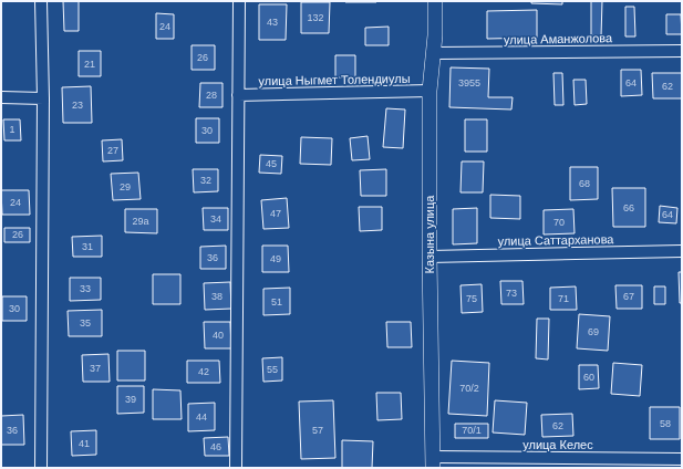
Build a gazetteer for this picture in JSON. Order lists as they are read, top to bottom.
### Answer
{
  "streets": {
    "street": [
      "улица Аманжолова",
      "улица Ныгмет Толендиулы",
      "Казына улица",
      "улица Саттарханова",
      "улица Келес"
    ]
  },
  "crossings": [
    ["улица Аманжолова", "Казына улица"],
    ["улица Ныгмет Толендиулы", "Казына улица"],
    ["Казына улица", "улица Саттарханова"],
    ["Казына улица", "улица Келес"]
  ],
  "house_numbers": [
    "132",
    "43",
    "24",
    "26",
    "21",
    "3955",
    "64",
    "62",
    "28",
    "23",
    "1",
    "30",
    "27",
    "45",
    "32",
    "68",
    "29",
    "24",
    "66",
    "47",
    "64",
    "34",
    "29а",
    "70",
    "26",
    "31",
    "36",
    "49",
    "33",
    "73",
    "38",
    "67",
    "75",
    "71",
    "51",
    "30",
    "35",
    "69",
    "40",
    "37",
    "55",
    "42",
    "60",
    "70/2",
    "39",
    "44",
    "58",
    "62",
    "36",
    "57",
    "70/1",
    "41",
    "46"
  ]
}
